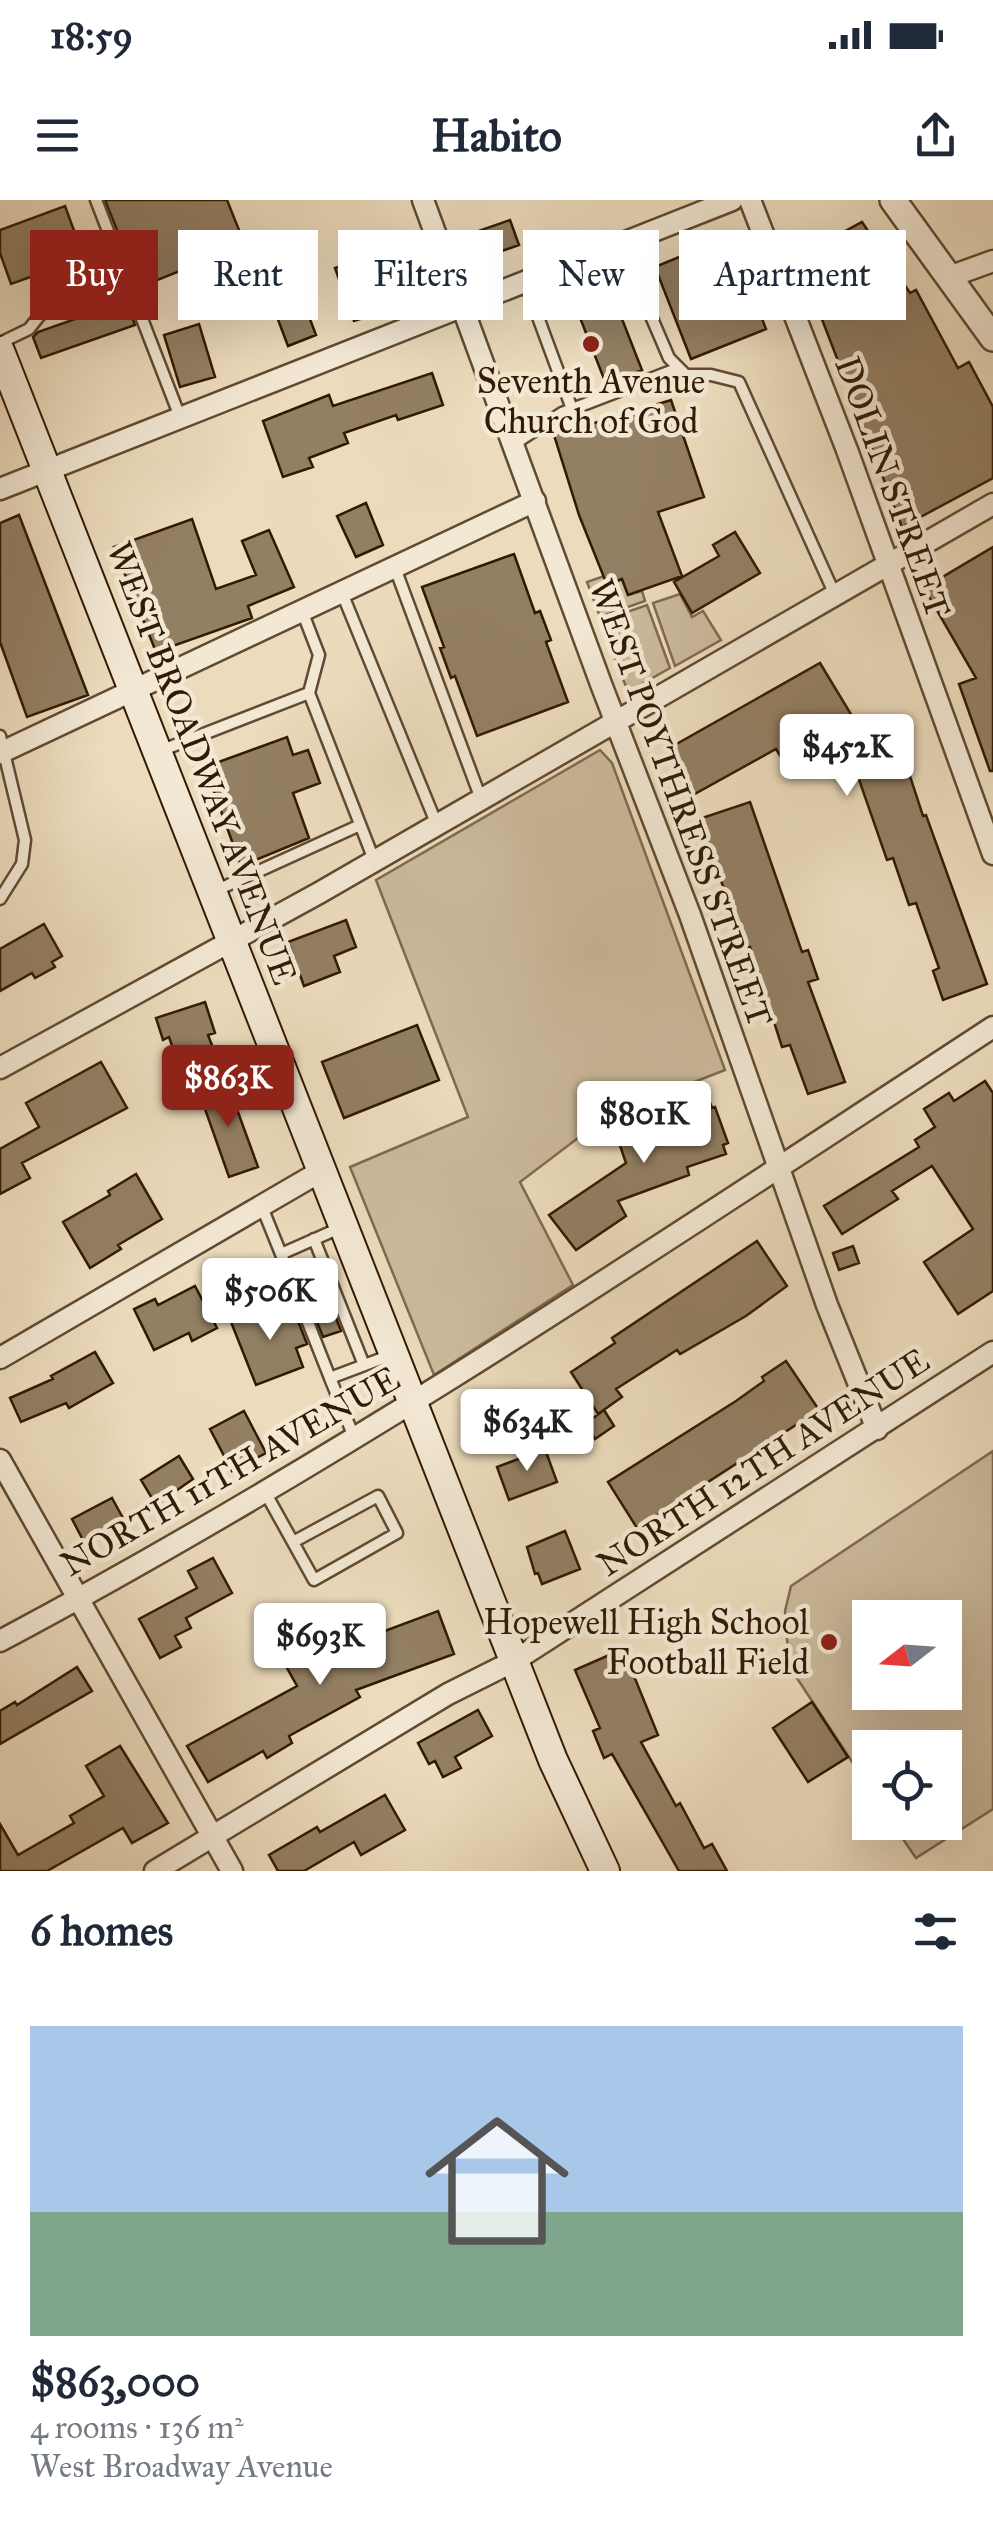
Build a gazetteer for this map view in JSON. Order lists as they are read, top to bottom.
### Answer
{
  "streets": {
    "main road": ["WEST BROADWAY AVENUE"],
    "street": [
      "DOLIN STREET",
      "WEST POYTHRESS STREET",
      "NORTH 12TH AVENUE",
      "NORTH 11TH AVENUE"
    ]
  },
  "crossings": [
    ["WEST BROADWAY AVENUE", "NORTH 12TH AVENUE"],
    ["WEST BROADWAY AVENUE", "NORTH 11TH AVENUE"],
    ["WEST POYTHRESS STREET", "NORTH 12TH AVENUE"],
    ["WEST POYTHRESS STREET", "NORTH 11TH AVENUE"]
  ],
  "places": ["Seventh Avenue Church of God", "Hopewell High School Football Field"],
  "north": "left",
  "page": {
    "status": "18:59",
    "header": "Habito",
    "chip": [
      "Buy",
      "Rent",
      "Filters",
      "New",
      "Apartment"
    ],
    "price": [
      "$452K",
      "$863K",
      "$801K",
      "$506K",
      "$634K",
      "$693K"
    ],
    "heading": "6 homes",
    "list": [
      {
        "name": "$863,000",
        "note": "4 rooms · 136 m² · West Broadway Avenue"
      }
    ]
  }
}
